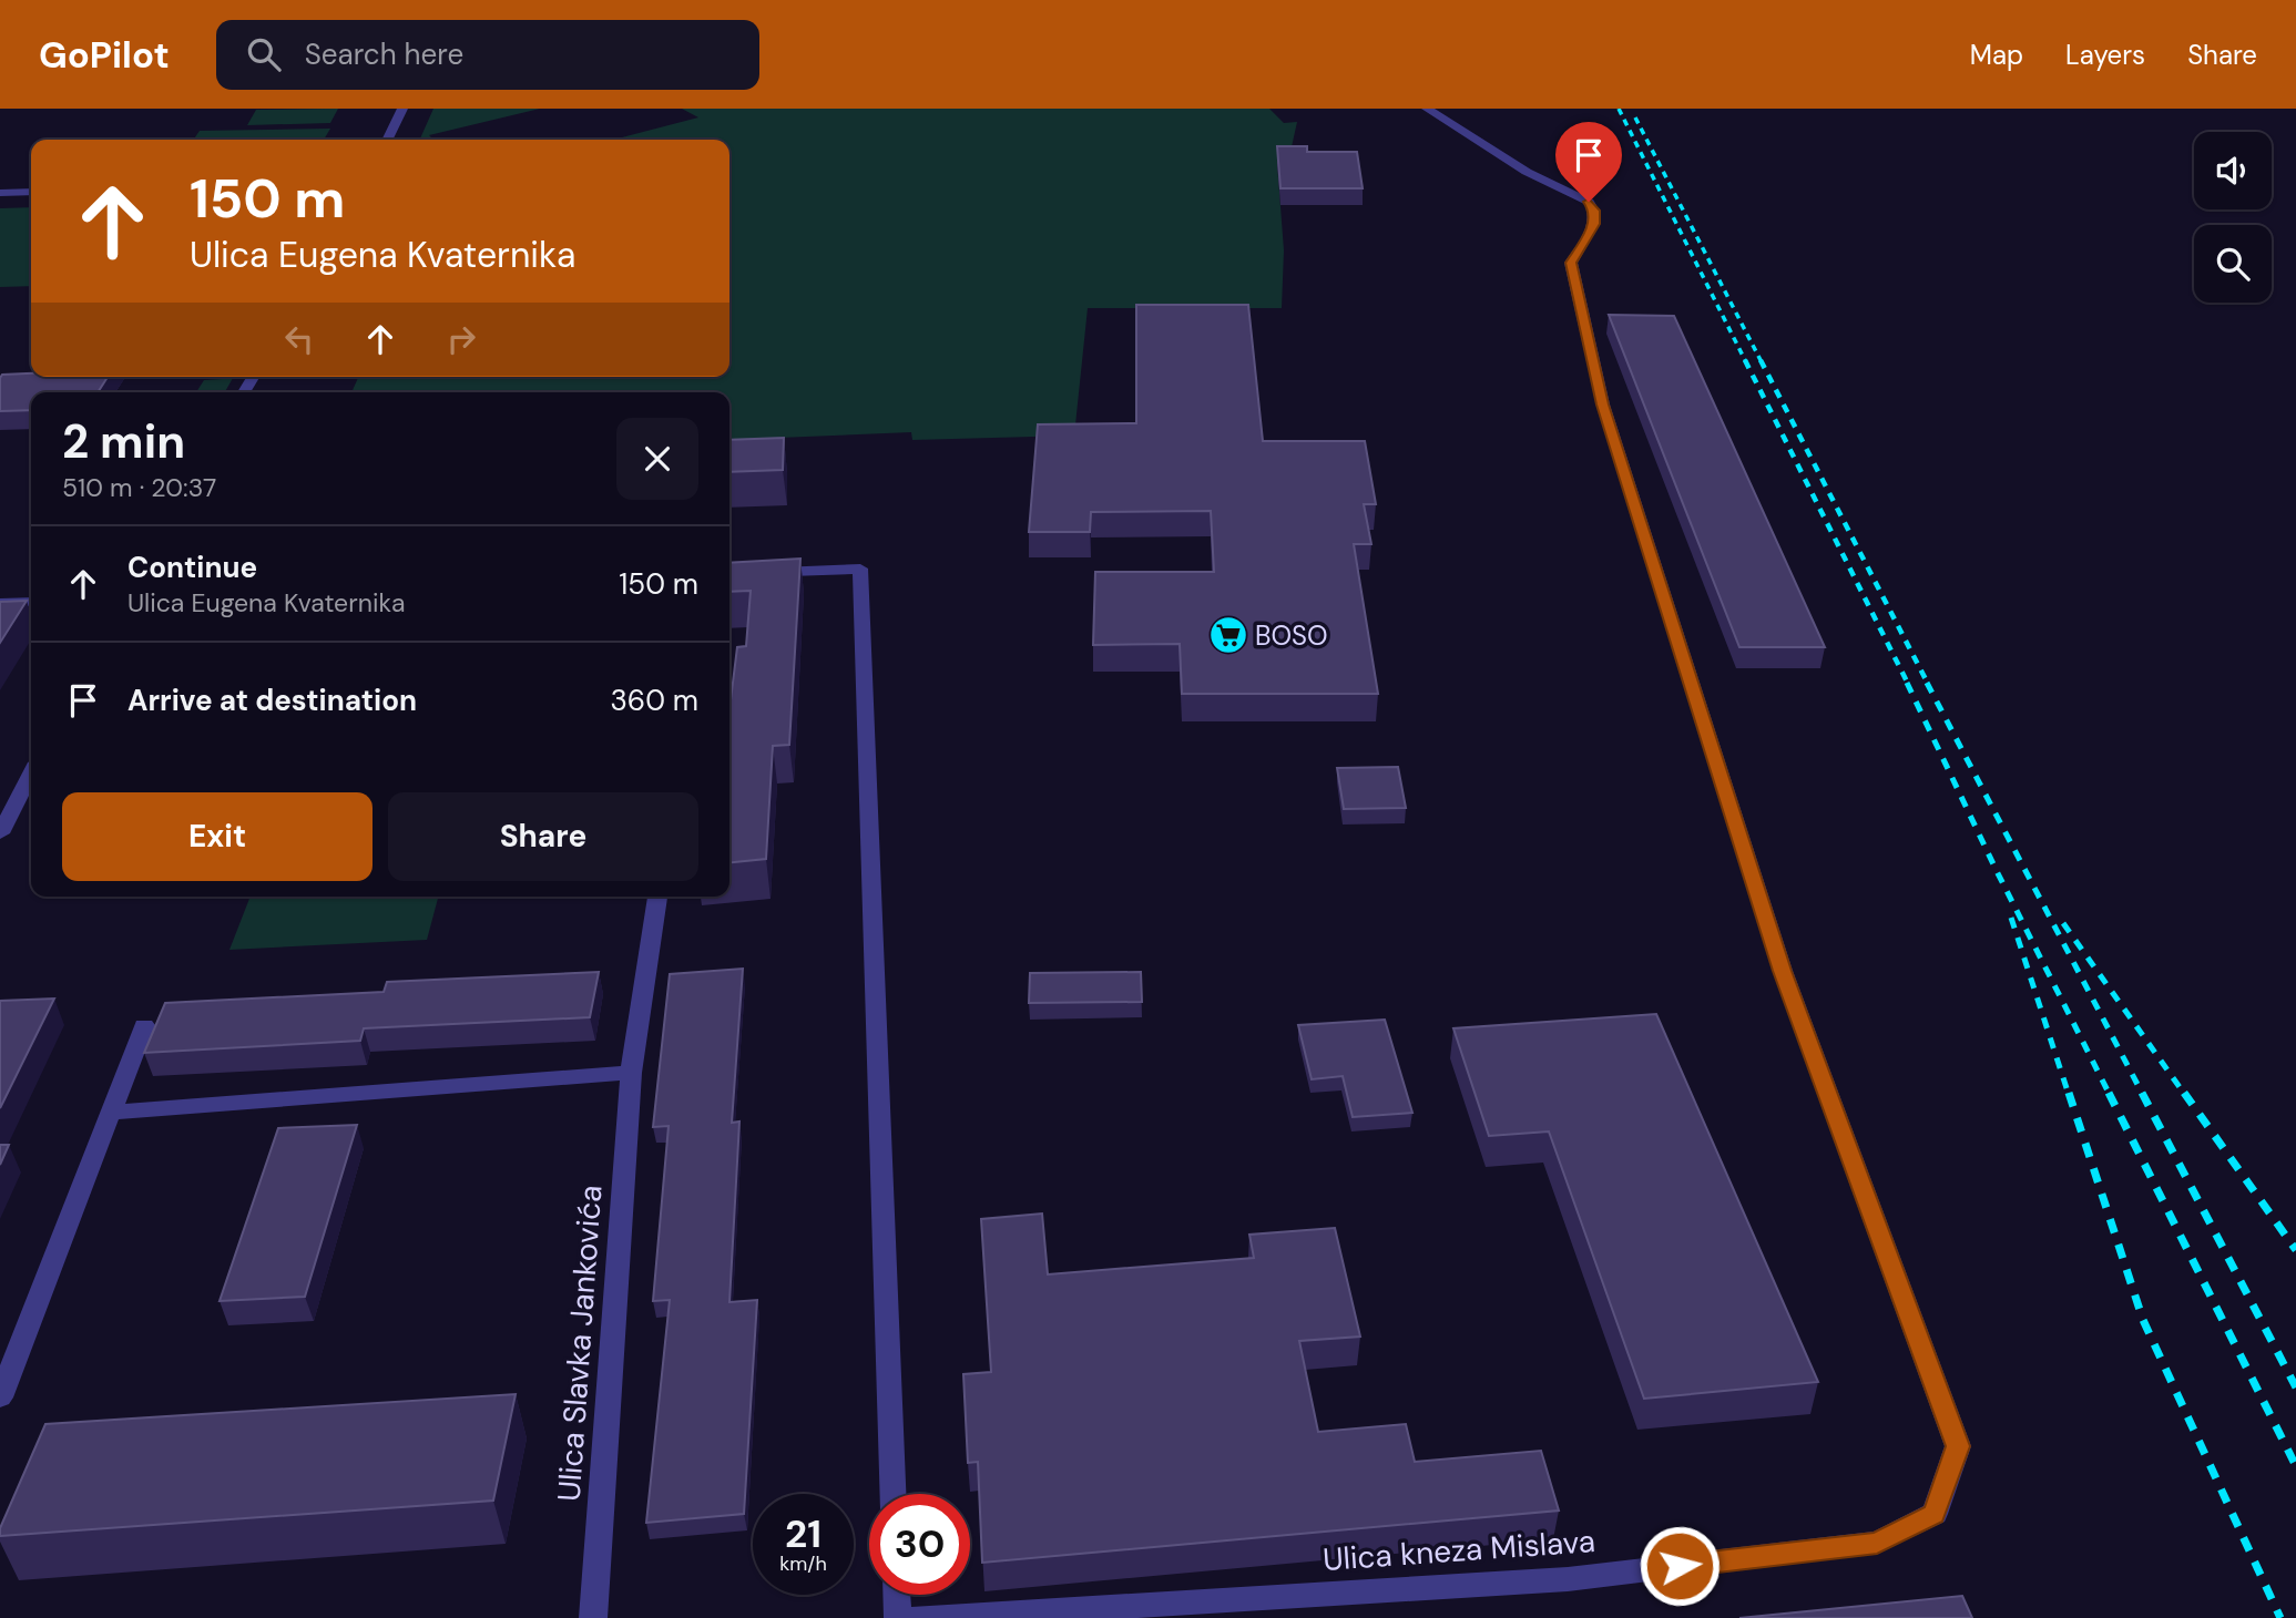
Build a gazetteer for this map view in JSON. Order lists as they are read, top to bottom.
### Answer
{
  "streets": {
    "street": ["Ulica Slavka Jankovića", "Ulica kneza Mislava"]
  },
  "places": {
    "supermarket": ["BOSO"]
  },
  "page": {
    "header": "GoPilot",
    "search": "Search here",
    "nav": ["Map", "Layers", "Share"],
    "turn": ["150 m", "Ulica Eugena Kvaternika"],
    "heading": ["2 min", "510 m · 20:37"],
    "list": [
      {
        "name": "Continue",
        "note": "Ulica Eugena Kvaternika",
        "value": "150 m"
      },
      {
        "name": "Arrive at destination",
        "value": "360 m"
      }
    ],
    "buttons": ["Exit", "Share"],
    "speed": "21 km/h",
    "limit": "30"
  }
}
